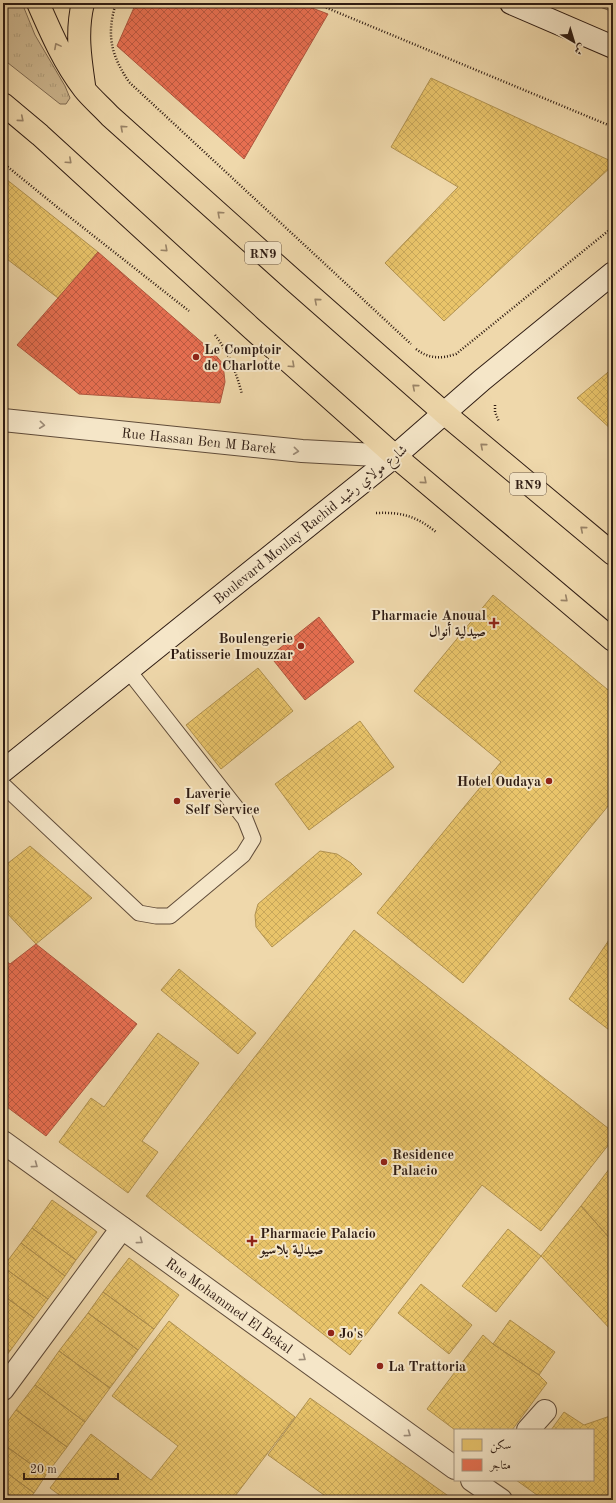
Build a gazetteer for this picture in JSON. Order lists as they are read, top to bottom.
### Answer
{
  "streets": {
    "main road": ["RN9"],
    "street": ["Rue Hassan Ben M Barek", "Boulevard Moulay Rachid شارع مولاي رشيد", "Rue Mohammed El Bekal"]
  },
  "crossings": [
    ["RN9", "Boulevard Moulay Rachid شارع مولاي رشيد"],
    ["Rue Hassan Ben M Barek", "Boulevard Moulay Rachid شارع مولاي رشيد"]
  ],
  "one_way": ["Rue Hassan Ben M Barek", "Rue Mohammed El Bekal"],
  "places": {
    "other": [
      "Le Comptoir de Charlotte",
      "Boulengerie Patisserie Imouzzar",
      "Hotel Oudaya",
      "Laverie Self Service",
      "Residence Palacio",
      "Jo's",
      "La Trattoria"
    ],
    "health": ["Pharmacie Anoual صيدلية أنوال", "Pharmacie Palacio صيدلية بلاسيو"]
  },
  "legend": ["سكن", "متاجر"],
  "scale_bar": "20 m",
  "north": "bottom right"
}
